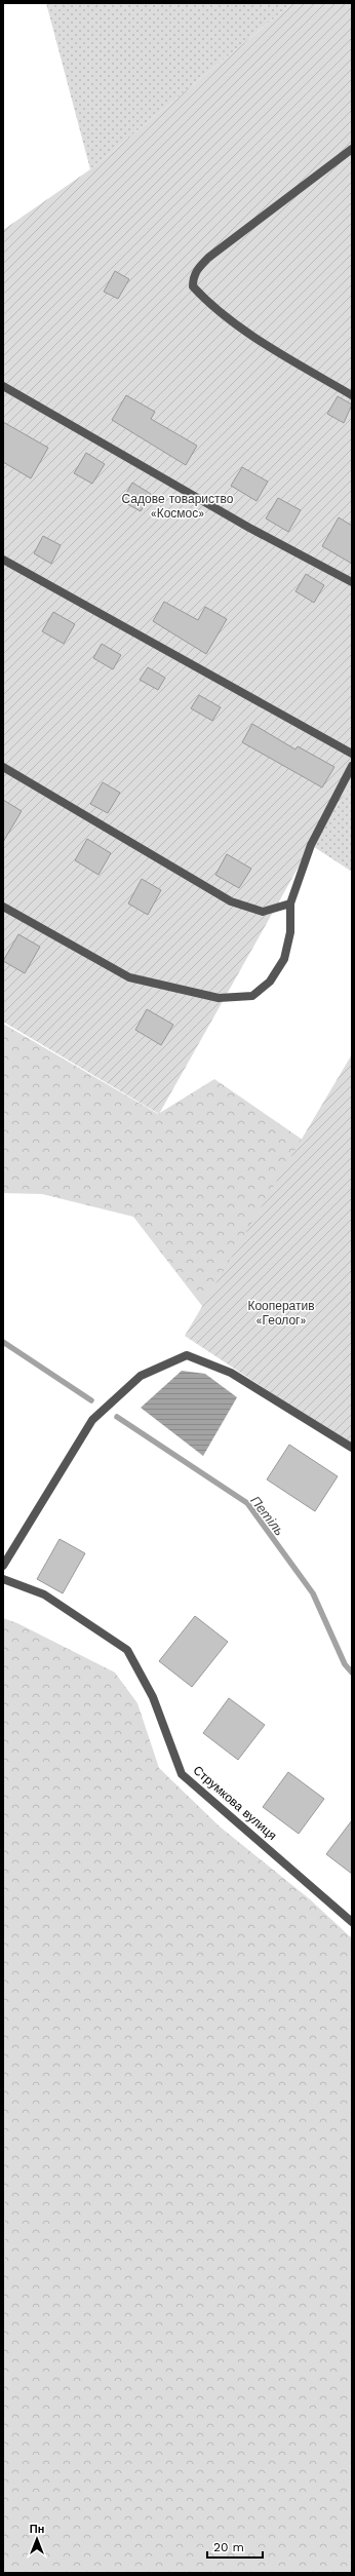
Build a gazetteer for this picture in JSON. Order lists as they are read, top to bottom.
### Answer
{
  "streets": {
    "street": ["Струмкова вулиця"]
  },
  "water": ["Петіль"],
  "parks": ["Садове товариство «Космос»", "Кооператив «Геолог»"],
  "scale_bar": "20 m",
  "north": "top"
}
